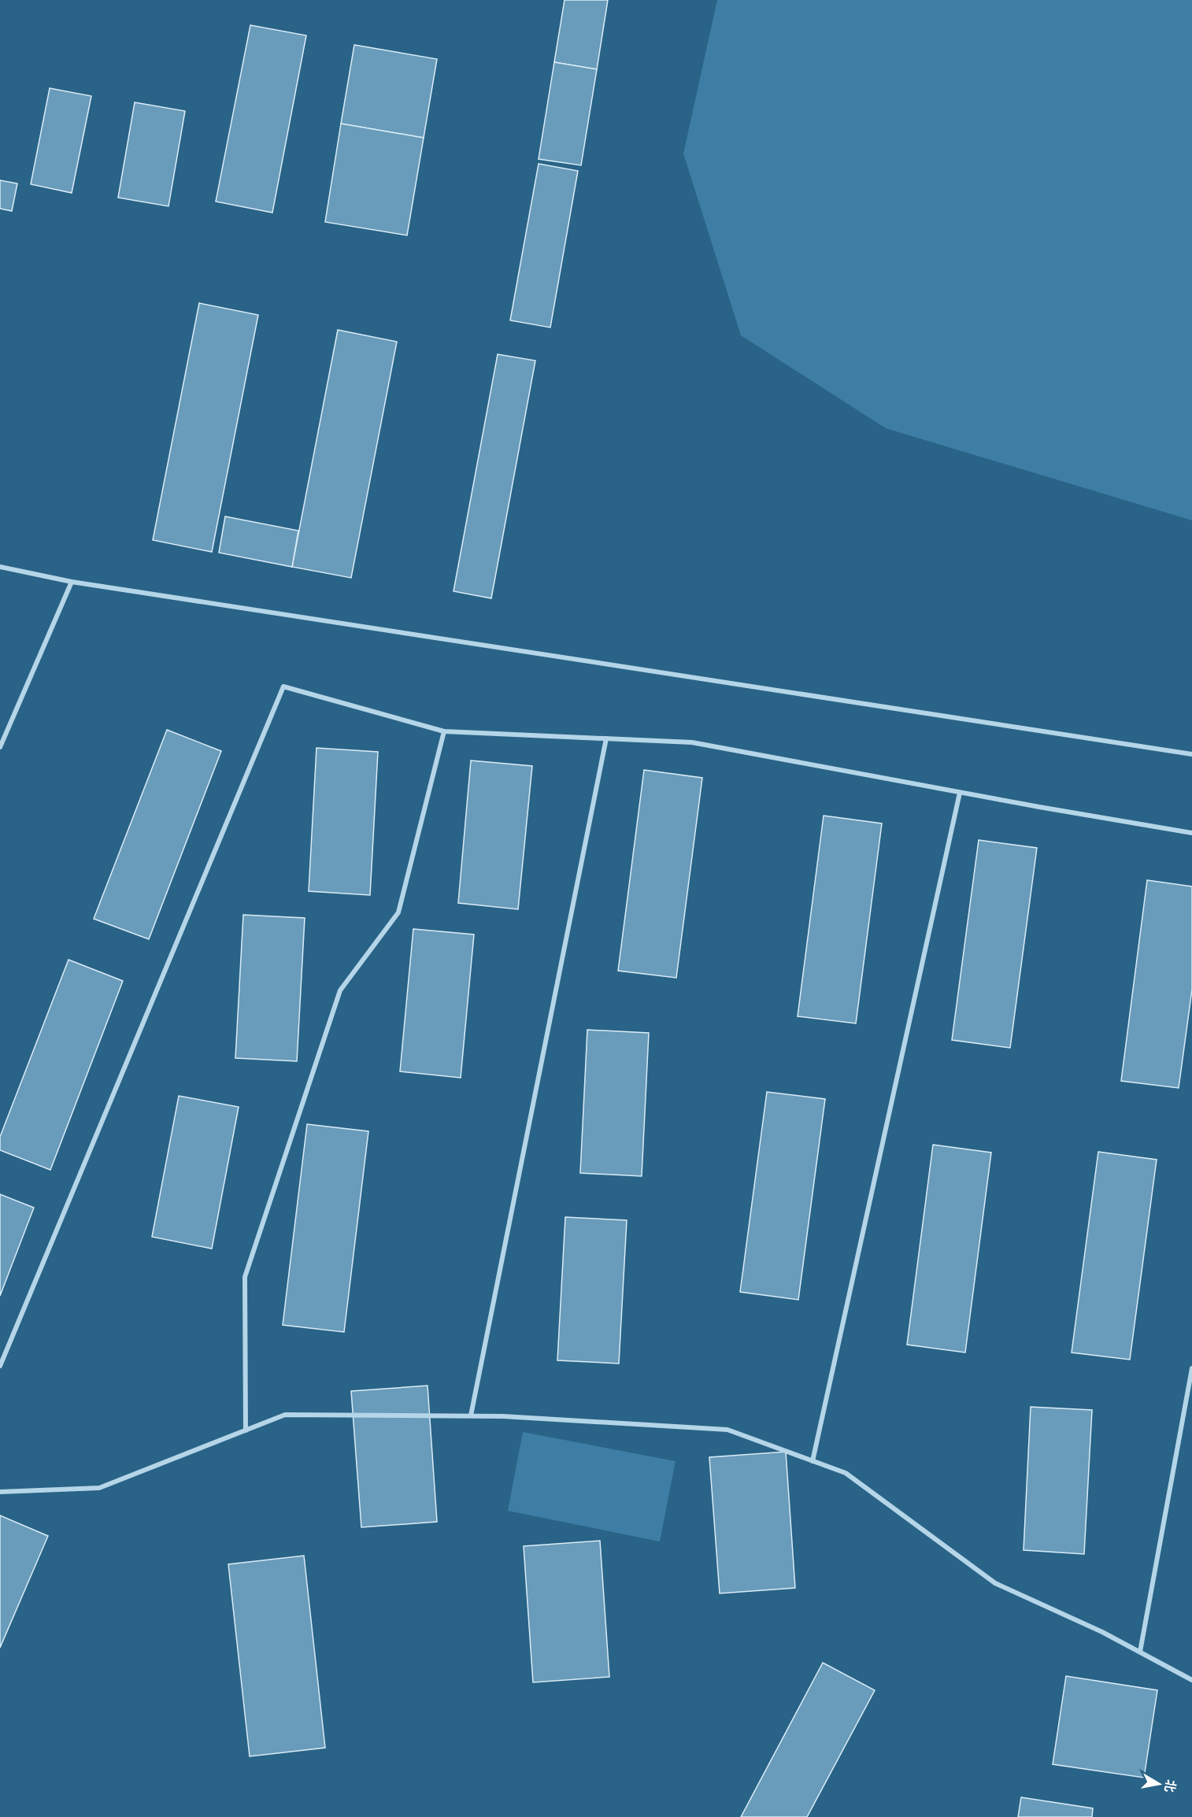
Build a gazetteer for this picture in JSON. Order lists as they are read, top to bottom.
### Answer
{
  "north": "right"
}
